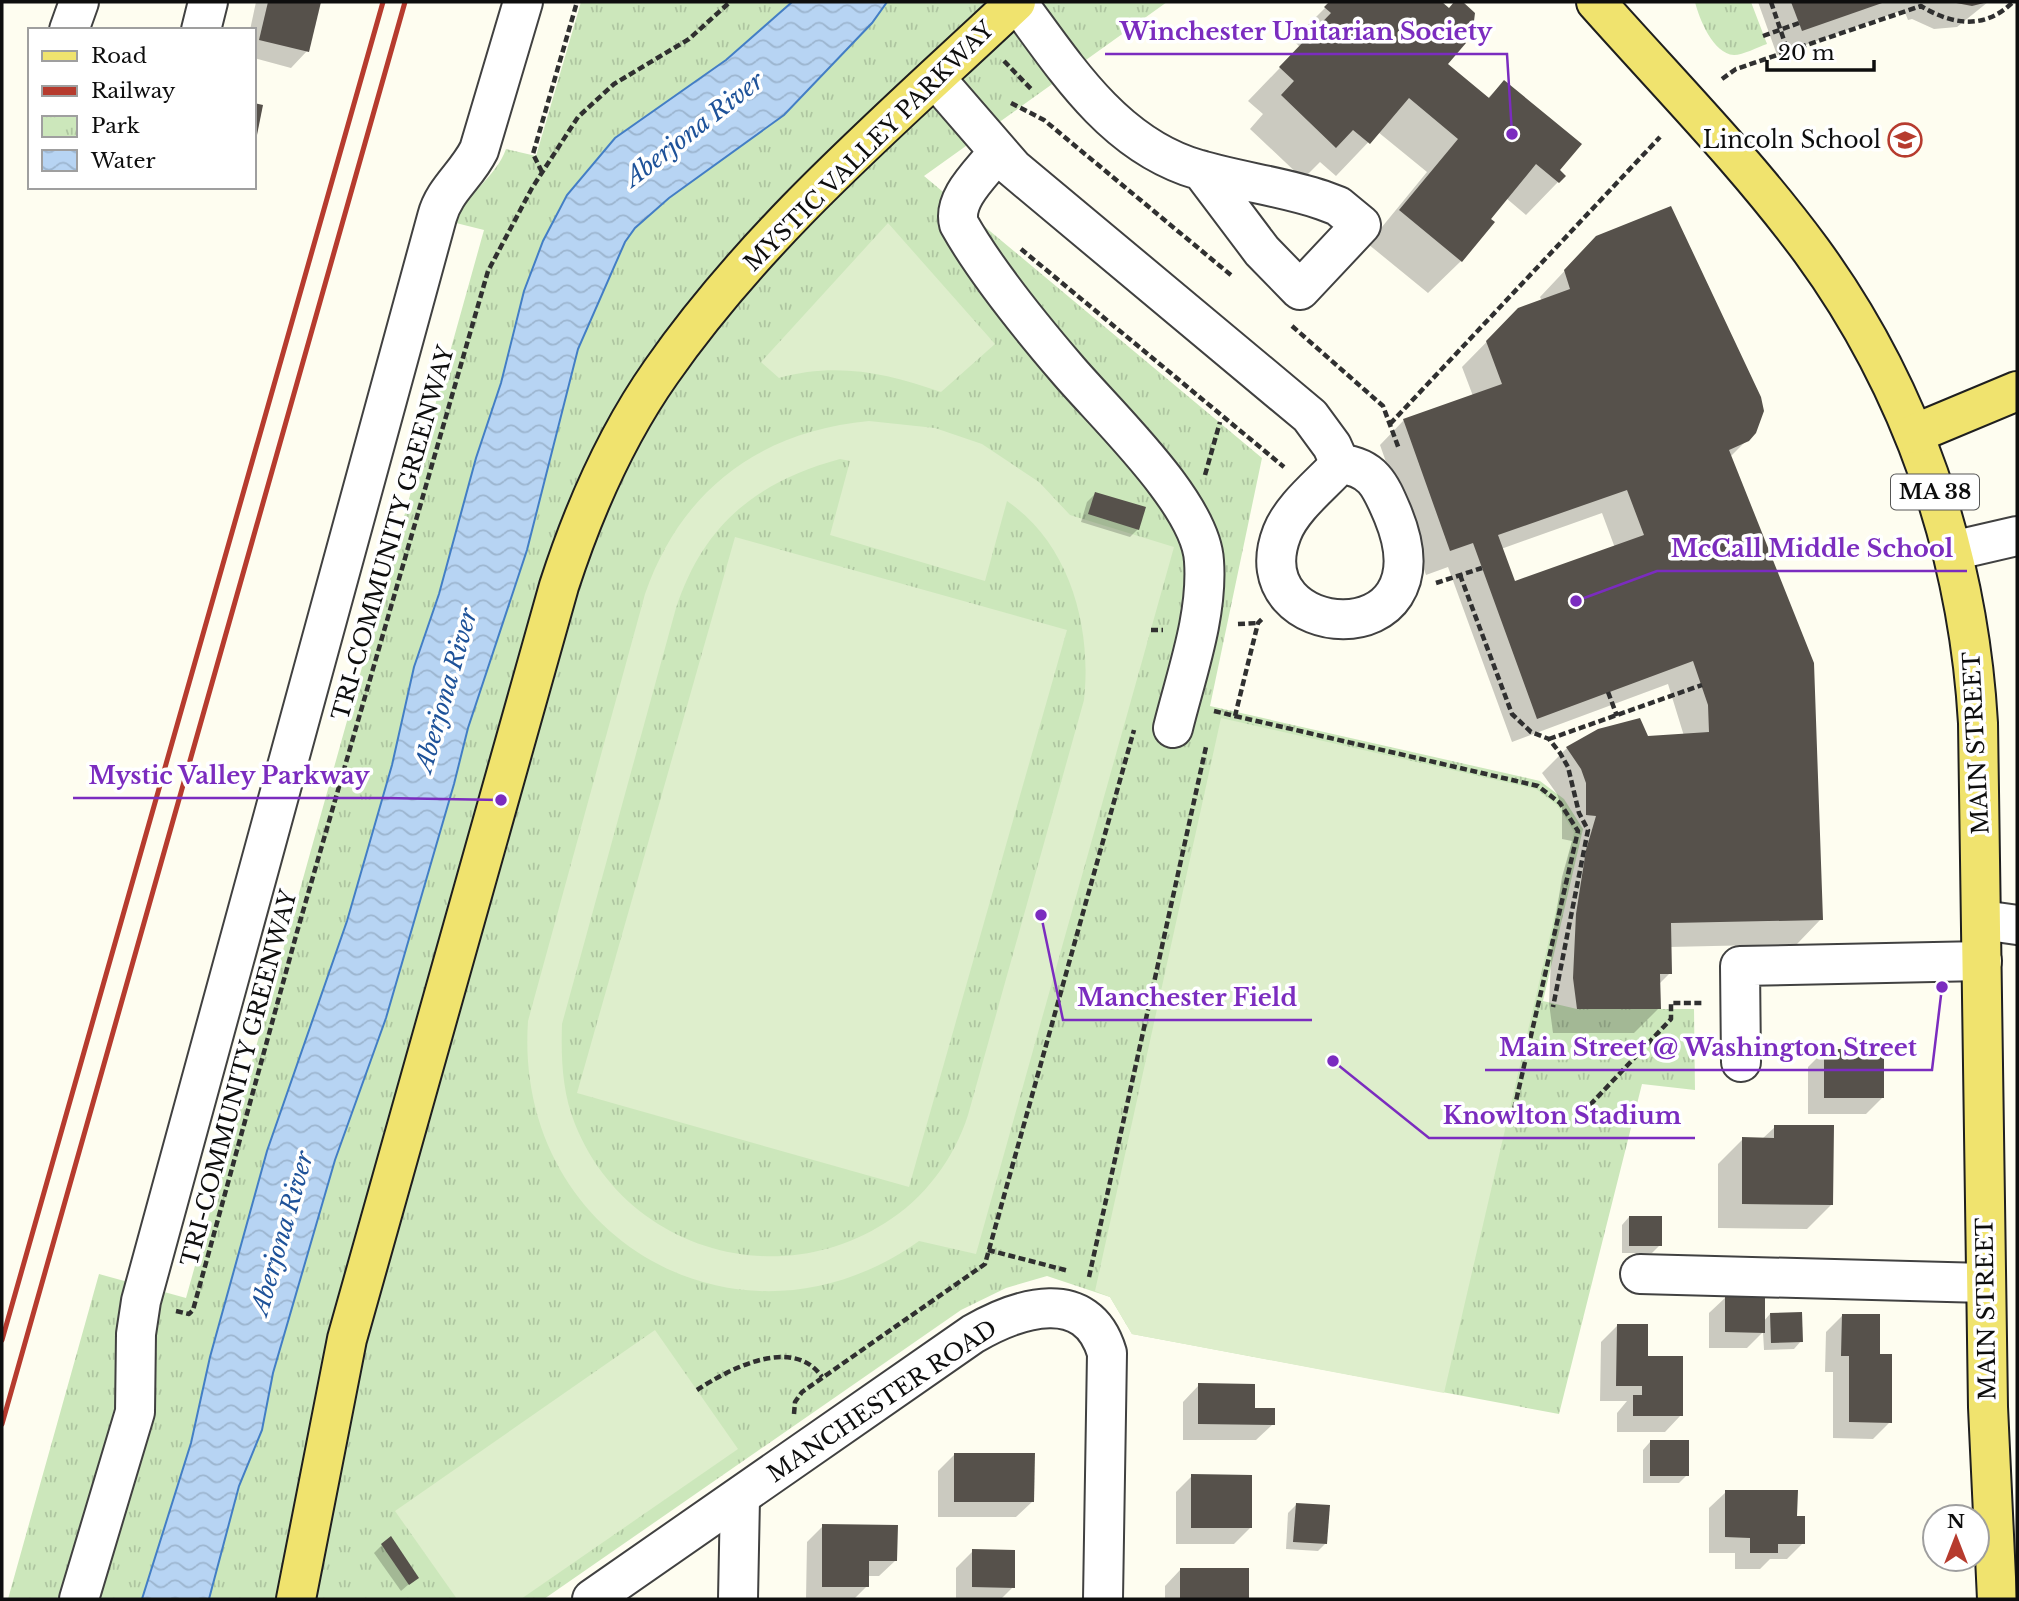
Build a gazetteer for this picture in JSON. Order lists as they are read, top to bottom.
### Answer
{
  "streets": {
    "main road": ["MYSTIC VALLEY PARKWAY", "MA 38", "MAIN STREET"],
    "street": ["MANCHESTER ROAD"],
    "path": ["TRI-COMMUNITY GREENWAY"]
  },
  "water": ["Aberjona River"],
  "places": {
    "other": [
      "Winchester Unitarian Society",
      "McCall Middle School",
      "Mystic Valley Parkway",
      "Manchester Field",
      "Main Street @ Washington Street",
      "Knowlton Stadium"
    ],
    "school or university": ["Lincoln School"]
  },
  "legend": [
    "Road",
    "Railway",
    "Park",
    "Water"
  ],
  "scale_bar": "20 m",
  "north": "top"
}
